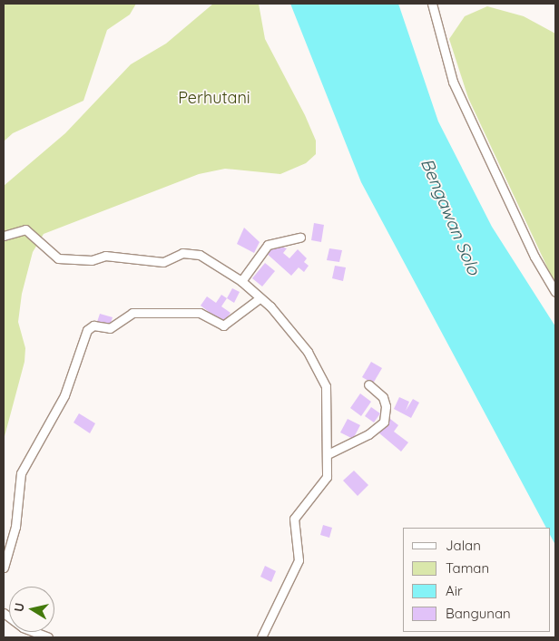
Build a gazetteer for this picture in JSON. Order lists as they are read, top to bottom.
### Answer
{
  "water": ["Bengawan Solo"],
  "parks": ["Perhutani"],
  "legend": [
    "Jalan",
    "Taman",
    "Air",
    "Bangunan"
  ],
  "north": "left"
}
